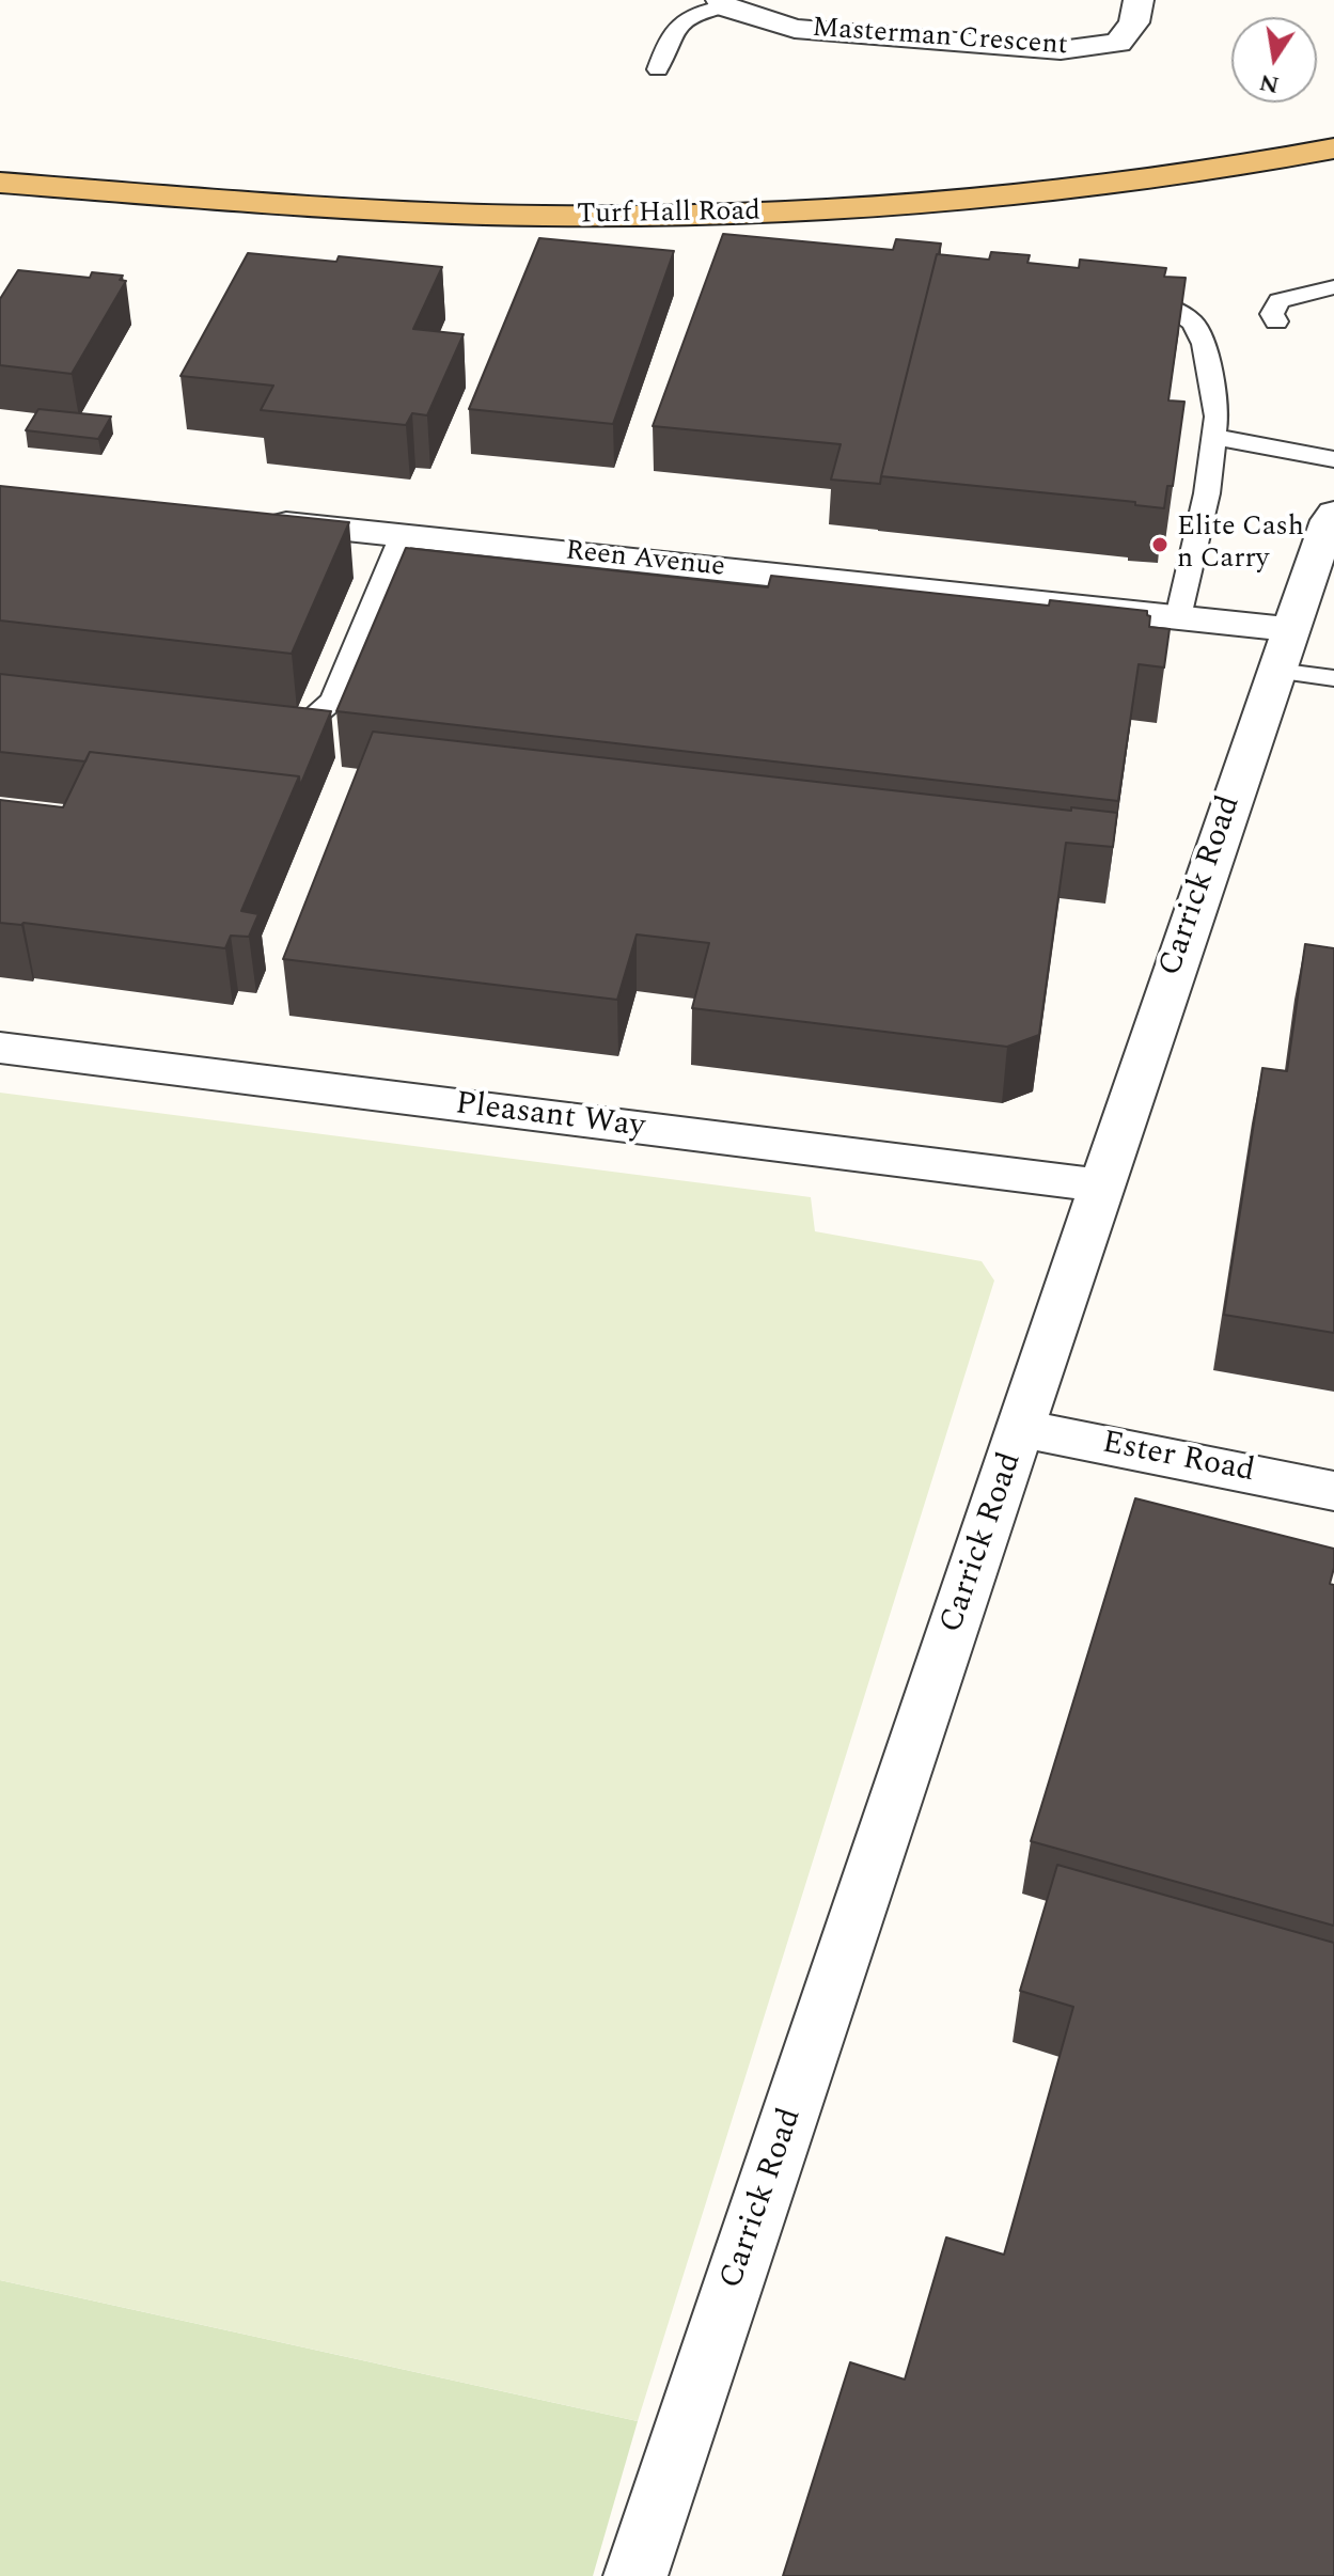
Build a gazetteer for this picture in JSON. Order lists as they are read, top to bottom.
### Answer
{
  "streets": {
    "main road": ["Turf Hall Road"],
    "street": [
      "Masterman Crescent",
      "Reen Avenue",
      "Carrick Road",
      "Pleasant Way",
      "Ester Road"
    ]
  },
  "crossings": [
    ["Reen Avenue", "Carrick Road"],
    ["Carrick Road", "Pleasant Way"],
    ["Carrick Road", "Ester Road"]
  ],
  "places": ["Elite Cash n Carry"],
  "north": "bottom"
}
